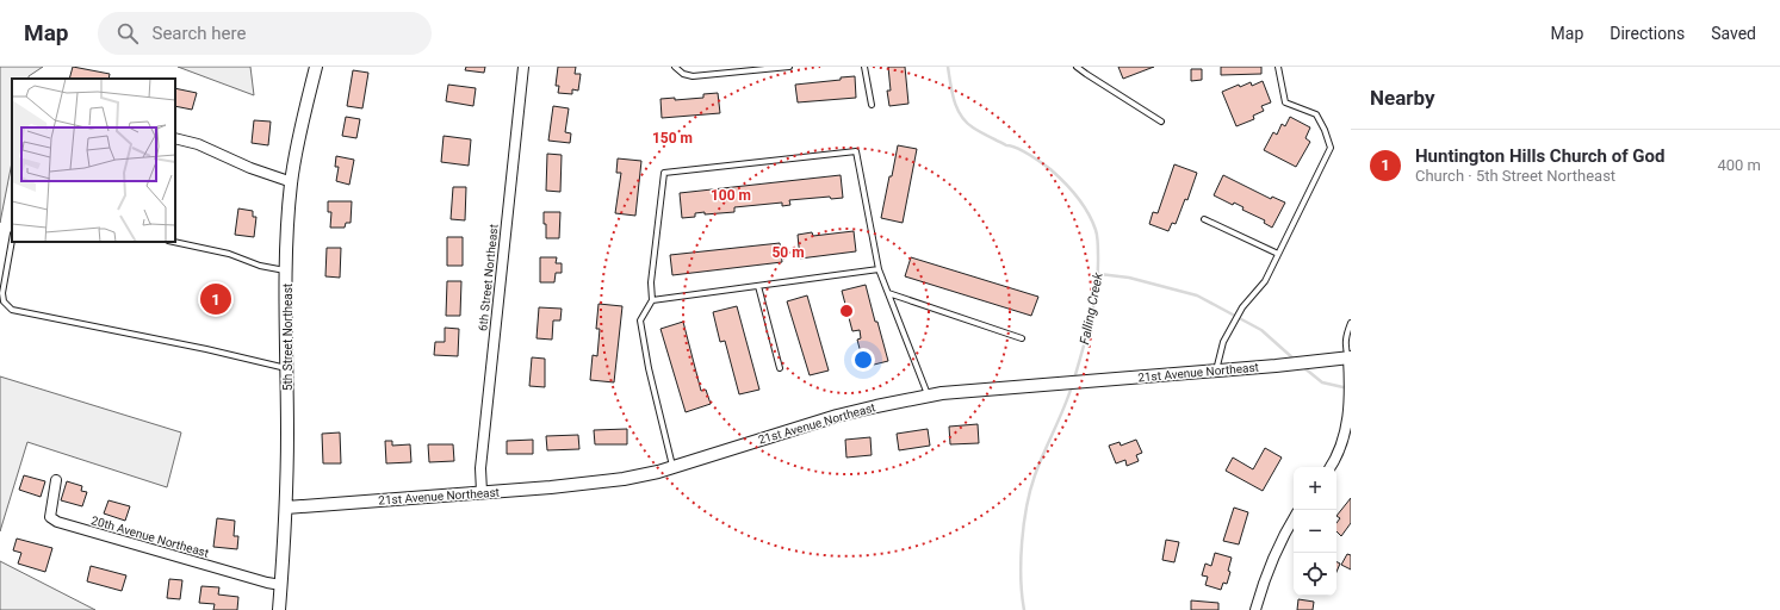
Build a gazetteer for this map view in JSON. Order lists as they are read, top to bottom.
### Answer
{
  "streets": {
    "street": [
      "6th Street Northeast",
      "5th Street Northeast",
      "21st Avenue Northeast",
      "20th Avenue Northeast"
    ]
  },
  "crossings": [
    ["6th Street Northeast", "21st Avenue Northeast"],
    ["5th Street Northeast", "21st Avenue Northeast"],
    ["5th Street Northeast", "20th Avenue Northeast"]
  ],
  "water": ["Falling Creek"],
  "page": {
    "header": "Map",
    "search": "Search here",
    "nav": ["Map", "Directions", "Saved"],
    "heading": "Nearby",
    "list": [
      {
        "mark": "1",
        "name": "Huntington Hills Church of God",
        "note": "Church · 5th Street Northeast",
        "value": "400 m"
      }
    ],
    "pins": "1",
    "map_buttons": ["+", "−"]
  },
  "rings": ["150 m", "100 m", "50 m"]
}
